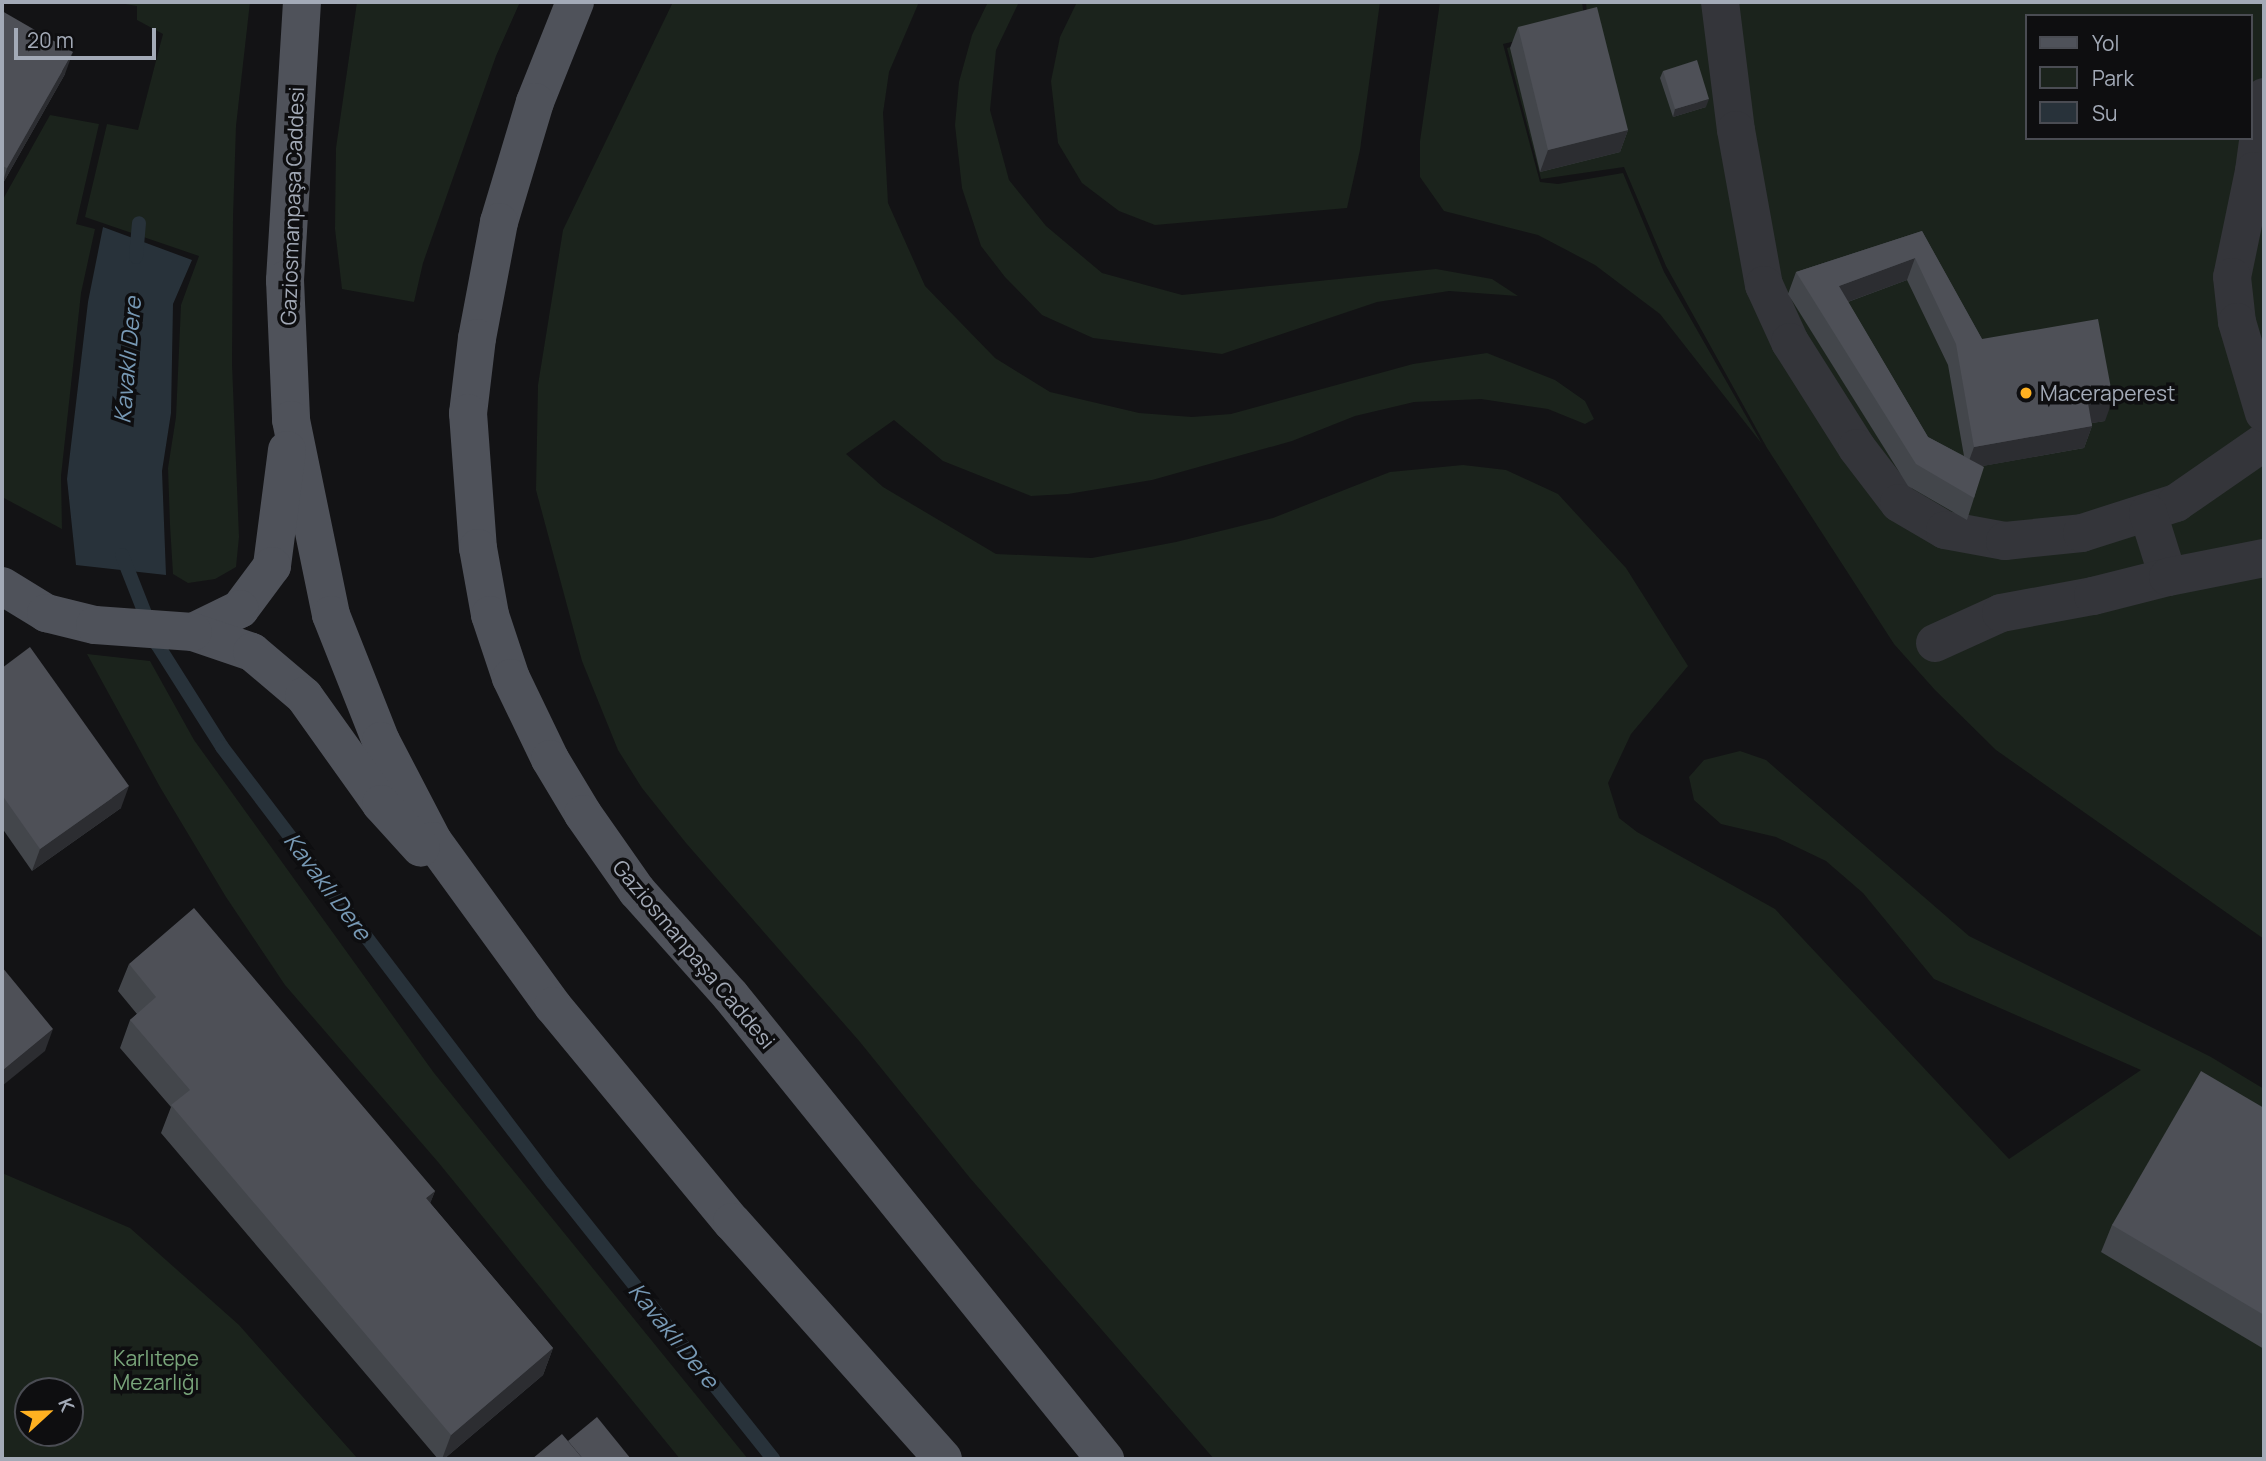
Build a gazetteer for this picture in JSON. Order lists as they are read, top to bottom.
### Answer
{
  "streets": {
    "main road": ["Gaziosmanpaşa Caddesi"]
  },
  "water": ["Kavaklı Dere"],
  "parks": ["Karlıtepe Mezarlığı"],
  "places": ["Maceraperest"],
  "legend": ["Yol", "Park", "Su"],
  "scale_bar": "20 m",
  "north": "right"
}
